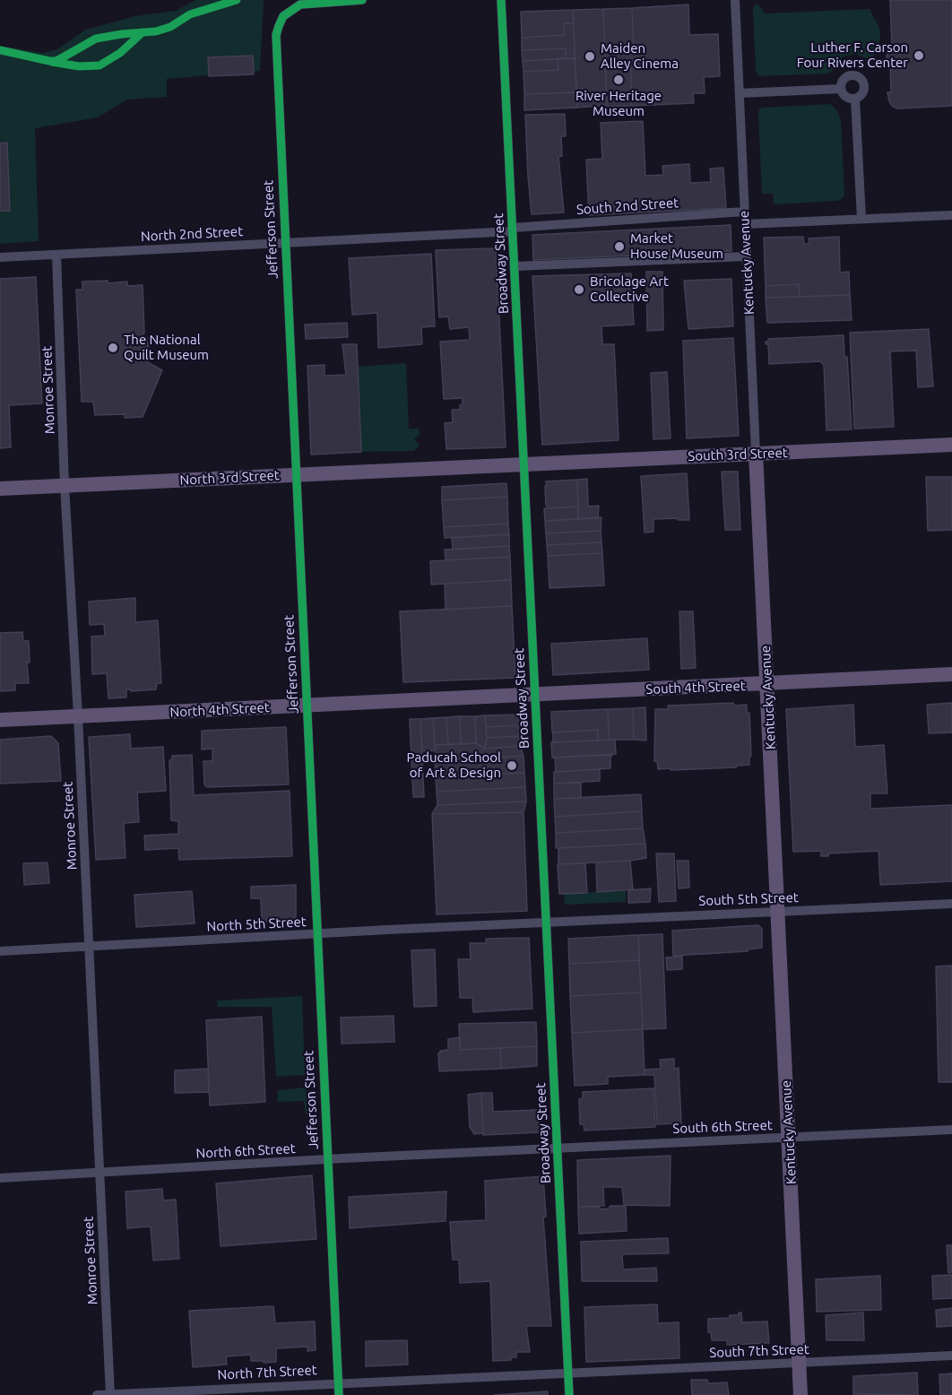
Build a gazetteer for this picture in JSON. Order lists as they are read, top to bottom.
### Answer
{
  "streets": {
    "main road": [
      "Kentucky Avenue",
      "South 3rd Street",
      "North 3rd Street",
      "South 4th Street",
      "North 4th Street"
    ],
    "street": [
      "South 2nd Street",
      "Jefferson Street",
      "North 2nd Street",
      "Broadway Street",
      "Monroe Street",
      "South 5th Street",
      "North 5th Street",
      "South 6th Street",
      "North 6th Street",
      "South 7th Street",
      "North 7th Street"
    ]
  },
  "crossings": [
    ["South 2nd Street", "North 2nd Street"],
    ["South 2nd Street", "Kentucky Avenue"],
    ["South 2nd Street", "Broadway Street"],
    ["Jefferson Street", "North 2nd Street"],
    ["Jefferson Street", "North 3rd Street"],
    ["Jefferson Street", "North 4th Street"],
    ["Jefferson Street", "North 5th Street"],
    ["Jefferson Street", "North 6th Street"],
    ["Jefferson Street", "North 7th Street"],
    ["North 2nd Street", "Broadway Street"],
    ["North 2nd Street", "Monroe Street"],
    ["Kentucky Avenue", "South 3rd Street"],
    ["Kentucky Avenue", "South 4th Street"],
    ["Kentucky Avenue", "South 5th Street"],
    ["Kentucky Avenue", "South 6th Street"],
    ["Kentucky Avenue", "South 7th Street"],
    ["Broadway Street", "South 3rd Street"],
    ["Broadway Street", "North 3rd Street"],
    ["Broadway Street", "South 4th Street"],
    ["Broadway Street", "North 4th Street"],
    ["Broadway Street", "South 5th Street"],
    ["Broadway Street", "North 5th Street"],
    ["Broadway Street", "South 6th Street"],
    ["Broadway Street", "North 6th Street"],
    ["Broadway Street", "South 7th Street"],
    ["Broadway Street", "North 7th Street"],
    ["Monroe Street", "North 3rd Street"],
    ["Monroe Street", "North 4th Street"],
    ["Monroe Street", "North 5th Street"],
    ["Monroe Street", "North 6th Street"],
    ["Monroe Street", "North 7th Street"],
    ["South 3rd Street", "North 3rd Street"],
    ["South 4th Street", "North 4th Street"],
    ["South 5th Street", "North 5th Street"],
    ["South 6th Street", "North 6th Street"],
    ["South 7th Street", "North 7th Street"]
  ],
  "places": [
    "Luther F. Carson Four Rivers Center",
    "Maiden Alley Cinema",
    "River Heritage Museum",
    "Market House Museum",
    "Bricolage Art Collective",
    "The National Quilt Museum",
    "Paducah School of Art & Design"
  ]
}
